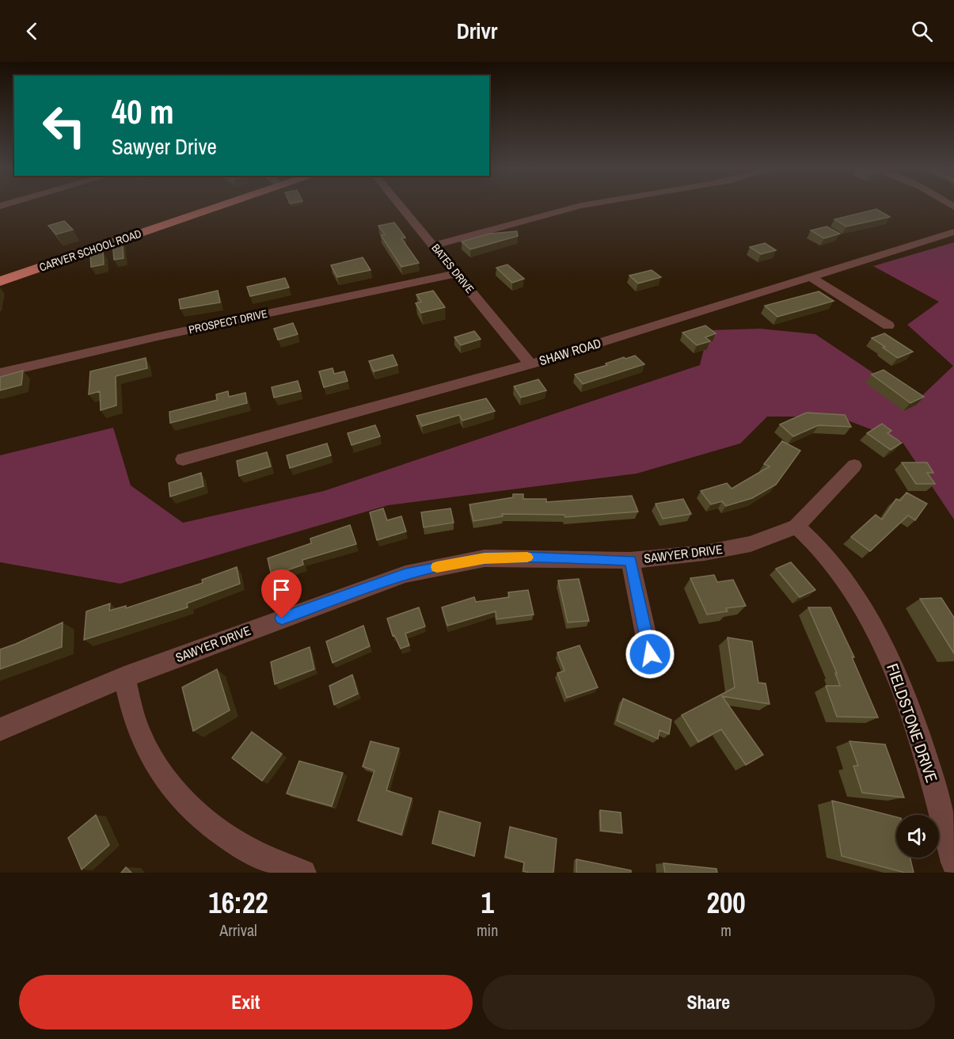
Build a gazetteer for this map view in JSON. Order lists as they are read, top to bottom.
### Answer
{
  "streets": {
    "main road": ["CARVER SCHOOL ROAD"],
    "street": [
      "BATES DRIVE",
      "PROSPECT DRIVE",
      "SHAW ROAD",
      "SAWYER DRIVE",
      "FIELDSTONE DRIVE"
    ]
  },
  "crossings": [
    ["BATES DRIVE", "PROSPECT DRIVE"],
    ["BATES DRIVE", "SHAW ROAD"],
    ["SAWYER DRIVE", "FIELDSTONE DRIVE"]
  ],
  "page": {
    "header": "Drivr",
    "turn": ["40 m", "Sawyer Drive"],
    "eta": [
      "16:22",
      "Arrival",
      "1",
      "min",
      "200",
      "m"
    ],
    "buttons": ["Exit", "Share"]
  }
}
